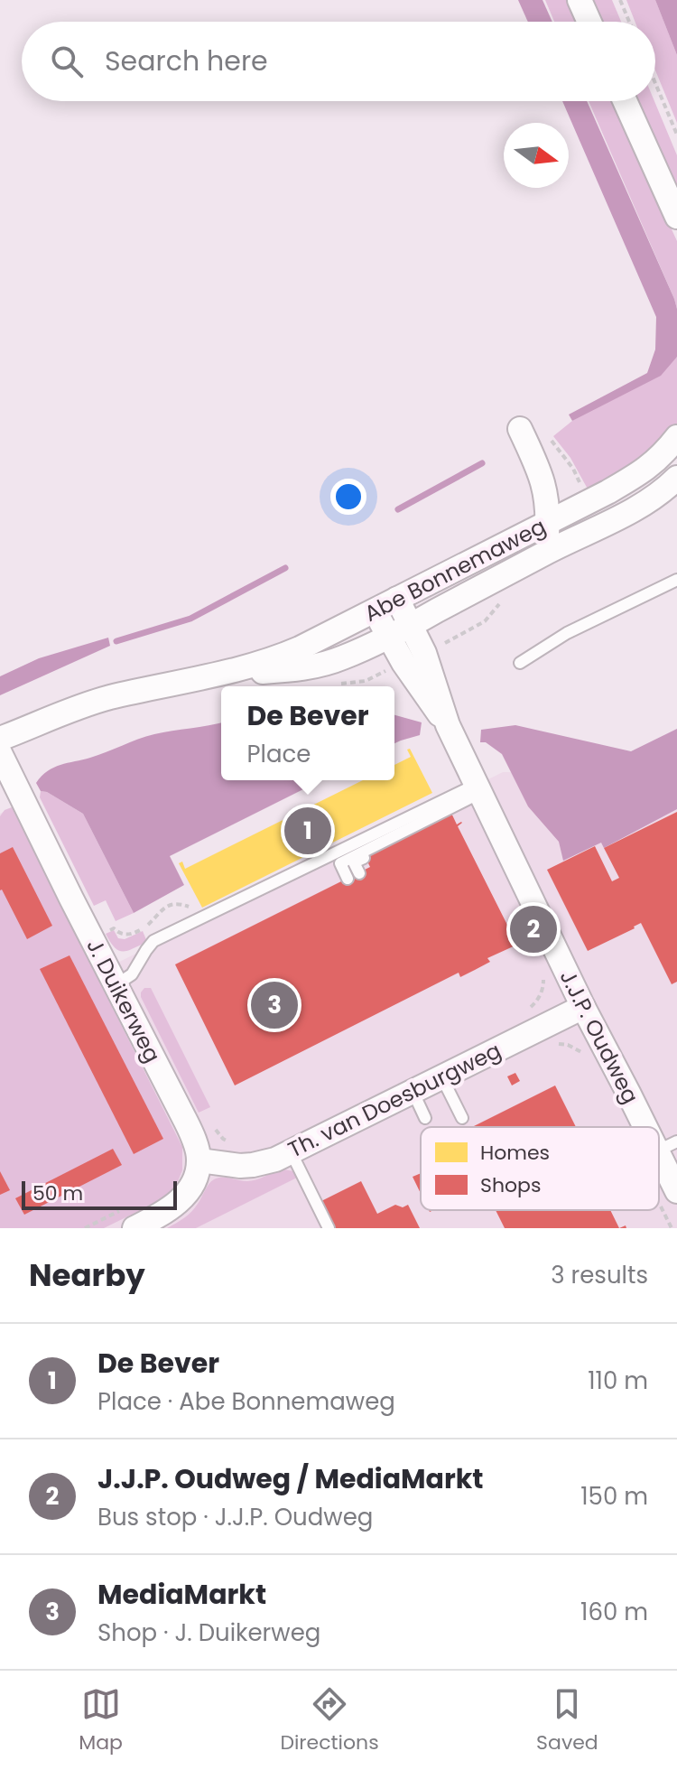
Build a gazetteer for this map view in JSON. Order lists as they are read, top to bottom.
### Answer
{
  "streets": {
    "street": [
      "Abe Bonnemaweg",
      "J. Duikerweg",
      "J.J.P. Oudweg",
      "Th. van Doesburgweg"
    ]
  },
  "crossings": [
    ["Abe Bonnemaweg", "J.J.P. Oudweg"],
    ["J. Duikerweg", "Th. van Doesburgweg"],
    ["J.J.P. Oudweg", "Th. van Doesburgweg"]
  ],
  "legend": ["Homes", "Shops"],
  "scale_bar": "50 m",
  "north": "right",
  "page": {
    "search": "Search here",
    "popup": ["De Bever", "Place"],
    "pins": ["1", "2", "3"],
    "scale": "50 m",
    "heading": ["Nearby", "3 results"],
    "list": [
      {
        "mark": "1",
        "name": "De Bever",
        "note": "Place · Abe Bonnemaweg",
        "value": "110 m"
      },
      {
        "mark": "2",
        "name": "J.J.P. Oudweg / MediaMarkt",
        "note": "Bus stop · J.J.P. Oudweg",
        "value": "150 m"
      },
      {
        "mark": "3",
        "name": "MediaMarkt",
        "note": "Shop · J. Duikerweg",
        "value": "160 m"
      }
    ],
    "nav": ["Map", "Directions", "Saved"]
  }
}
